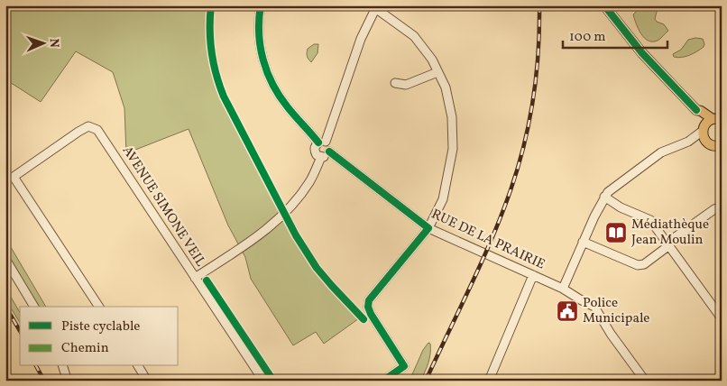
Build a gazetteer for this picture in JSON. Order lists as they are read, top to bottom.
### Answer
{
  "streets": {
    "street": ["AVENUE SIMONE VEIL", "RUE DE LA PRAIRIE"]
  },
  "places": {
    "library": ["Médiathèque Jean Moulin"],
    "public building": ["Police Municipale"]
  },
  "legend": ["Piste cyclable", "Chemin"],
  "scale_bar": "100 m",
  "north": "right"
}
